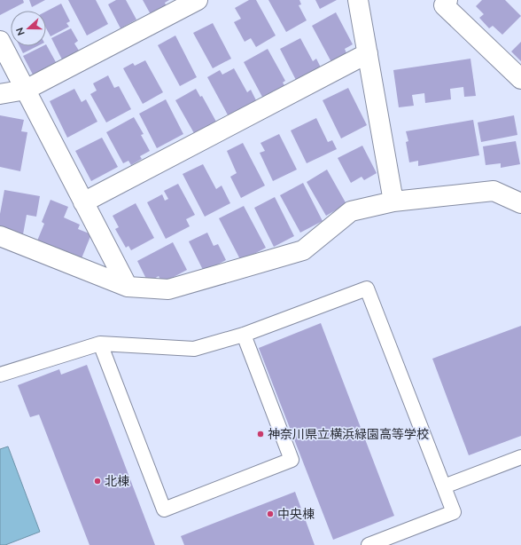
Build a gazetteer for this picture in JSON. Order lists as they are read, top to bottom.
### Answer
{
  "places": ["神奈川県立横浜緑園高等学校", "北棟", "中央棟"],
  "north": "left"
}
